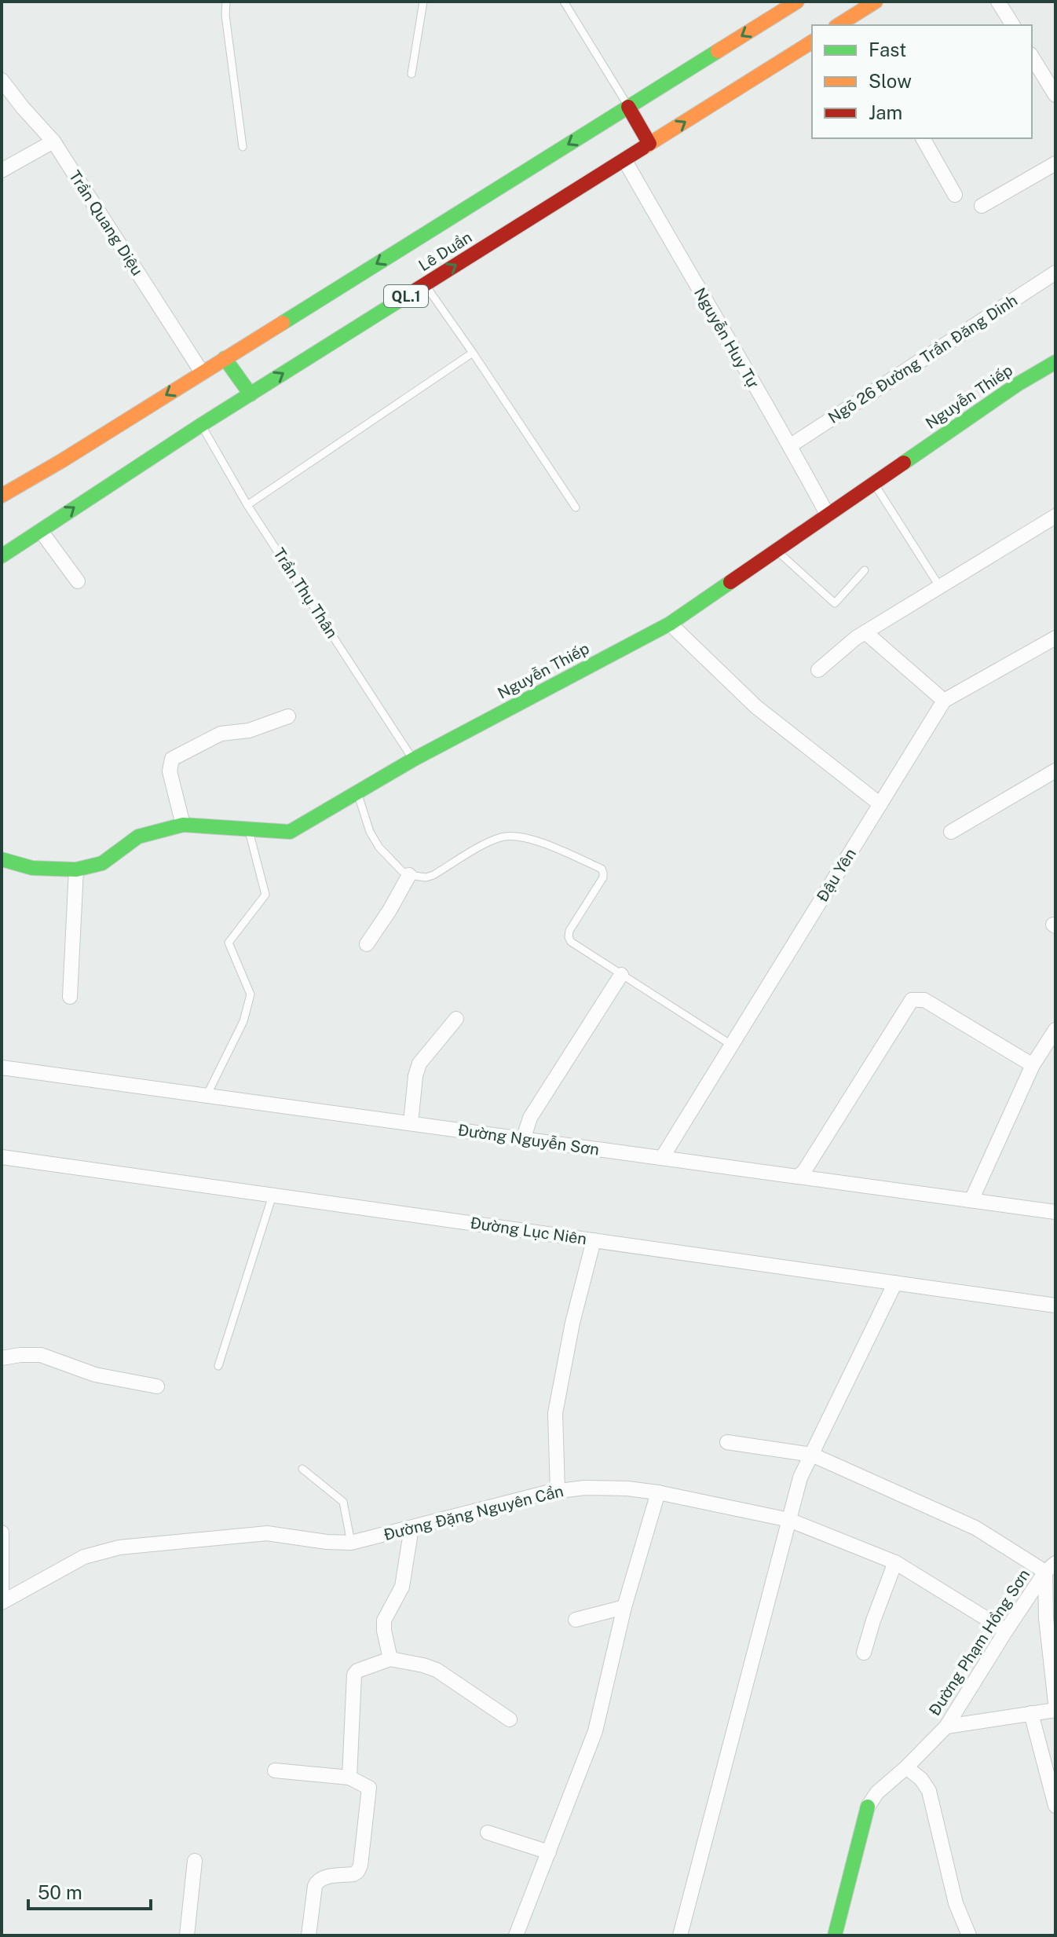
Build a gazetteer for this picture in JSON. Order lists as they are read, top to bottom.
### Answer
{
  "streets": {
    "main road": [
      "Lê Duẩn",
      "QL.1",
      "Nguyễn Thiếp",
      "Đường Phạm Hồng Sơn"
    ],
    "street": [
      "Trần Quang Diệu",
      "Nguyễn Huy Tự",
      "Ngõ 26 Đường Trần Đăng Dinh",
      "Đậu Yên",
      "Đường Nguyễn Sơn",
      "Đường Lục Niên",
      "Đường Đặng Nguyên Cẩn"
    ],
    "lane": ["Trần Thụ Thân"]
  },
  "crossings": [
    ["Trần Quang Diệu", "Lê Duẩn"],
    ["Lê Duẩn", "Nguyễn Huy Tự"],
    ["Lê Duẩn", "Trần Thụ Thân"],
    ["Nguyễn Huy Tự", "Ngõ 26 Đường Trần Đăng Dinh"],
    ["Nguyễn Huy Tự", "Nguyễn Thiếp"],
    ["Nguyễn Thiếp", "Trần Thụ Thân"],
    ["Đậu Yên", "Đường Nguyễn Sơn"],
    ["Đường Đặng Nguyên Cẩn", "Đường Phạm Hồng Sơn"]
  ],
  "legend": ["Fast", "Slow", "Jam"],
  "scale_bar": "50 m"
}
